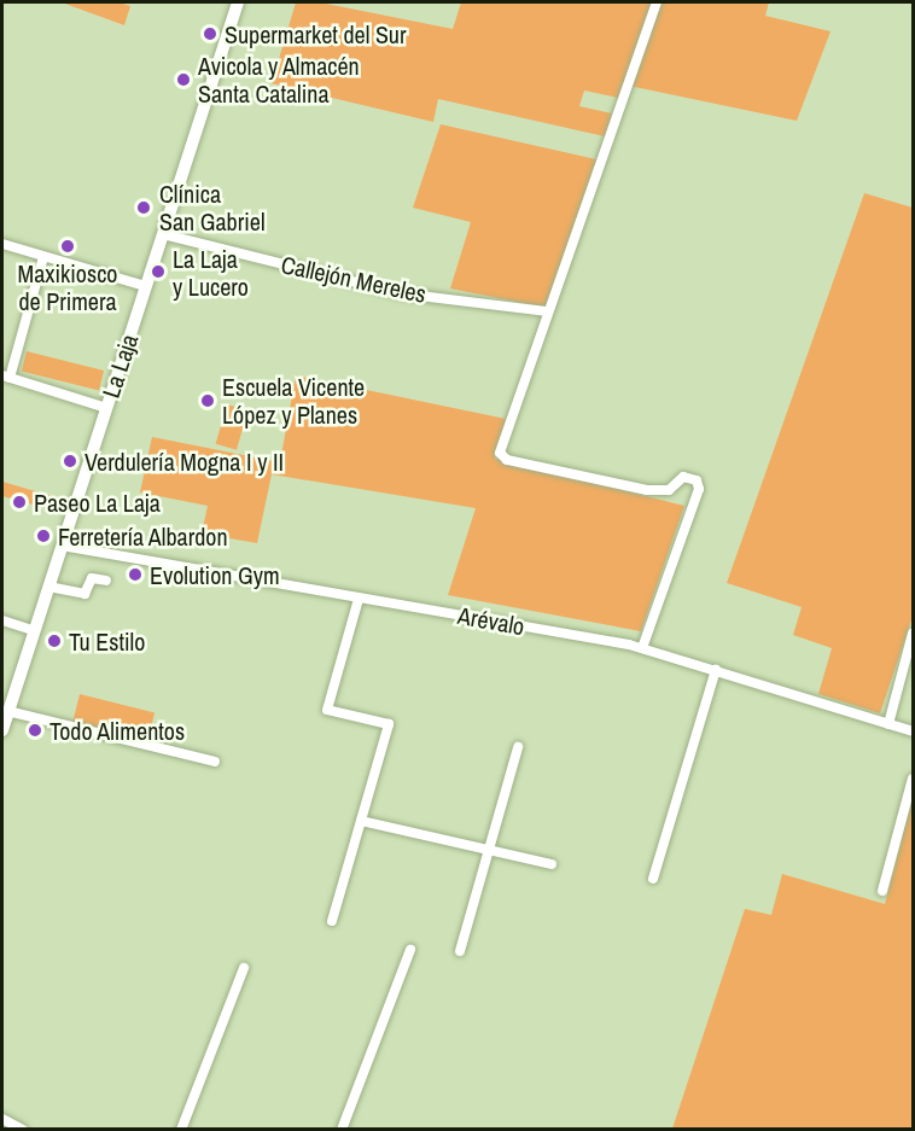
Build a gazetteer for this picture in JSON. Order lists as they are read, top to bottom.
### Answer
{
  "streets": {
    "main road": ["La Laja"],
    "street": ["Callejón Mereles", "Arévalo"]
  },
  "crossings": [
    ["Callejón Mereles", "La Laja"],
    ["La Laja", "Arévalo"]
  ],
  "places": [
    "Supermarket del Sur",
    "Avicola y Almacén Santa Catalina",
    "Clínica San Gabriel",
    "Maxikiosco de Primera",
    "La Laja y Lucero",
    "Escuela Vicente López y Planes",
    "Verdulería Mogna I y II",
    "Paseo La Laja",
    "Ferretería Albardon",
    "Evolution Gym",
    "Tu Estilo",
    "Todo Alimentos"
  ]
}
